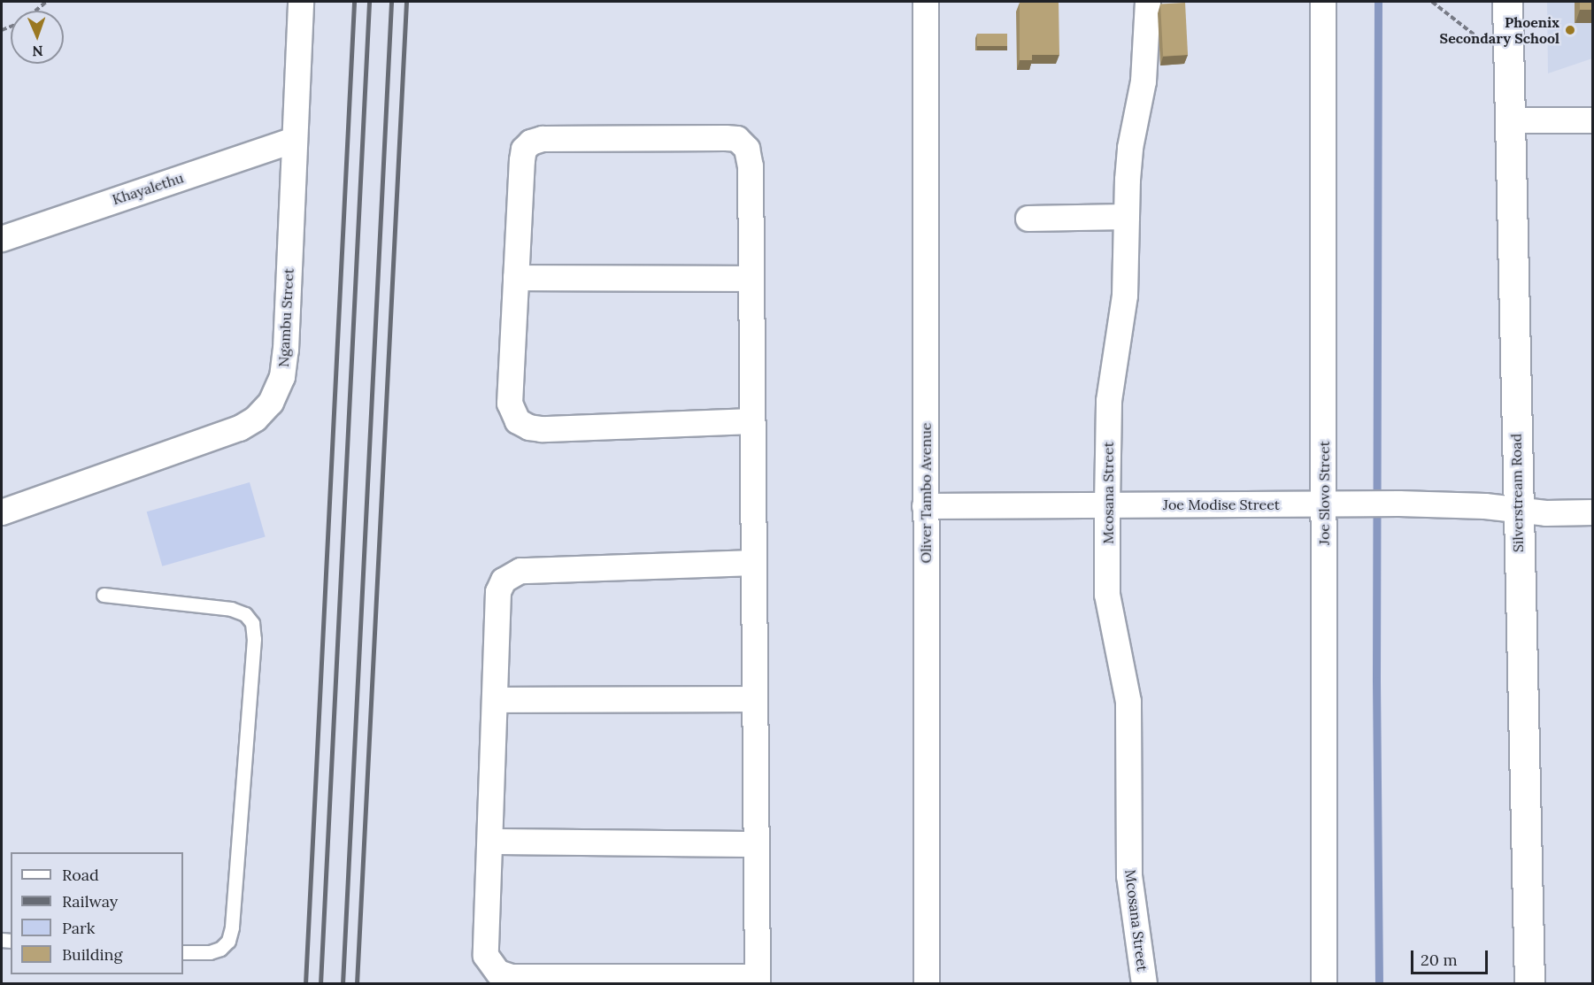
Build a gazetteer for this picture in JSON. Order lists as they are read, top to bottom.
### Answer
{
  "streets": {
    "street": [
      "Khayalethu",
      "Ngambu Street",
      "Oliver Tambo Avenue",
      "Mcosana Street",
      "Joe Slovo Street",
      "Silverstream Road",
      "Joe Modise Street"
    ]
  },
  "crossings": [
    ["Khayalethu", "Ngambu Street"],
    ["Oliver Tambo Avenue", "Joe Modise Street"],
    ["Mcosana Street", "Joe Modise Street"],
    ["Joe Slovo Street", "Joe Modise Street"],
    ["Silverstream Road", "Joe Modise Street"]
  ],
  "places": ["Phoenix Secondary School"],
  "legend": [
    "Road",
    "Railway",
    "Park",
    "Building"
  ],
  "scale_bar": "20 m",
  "north": "bottom"
}
